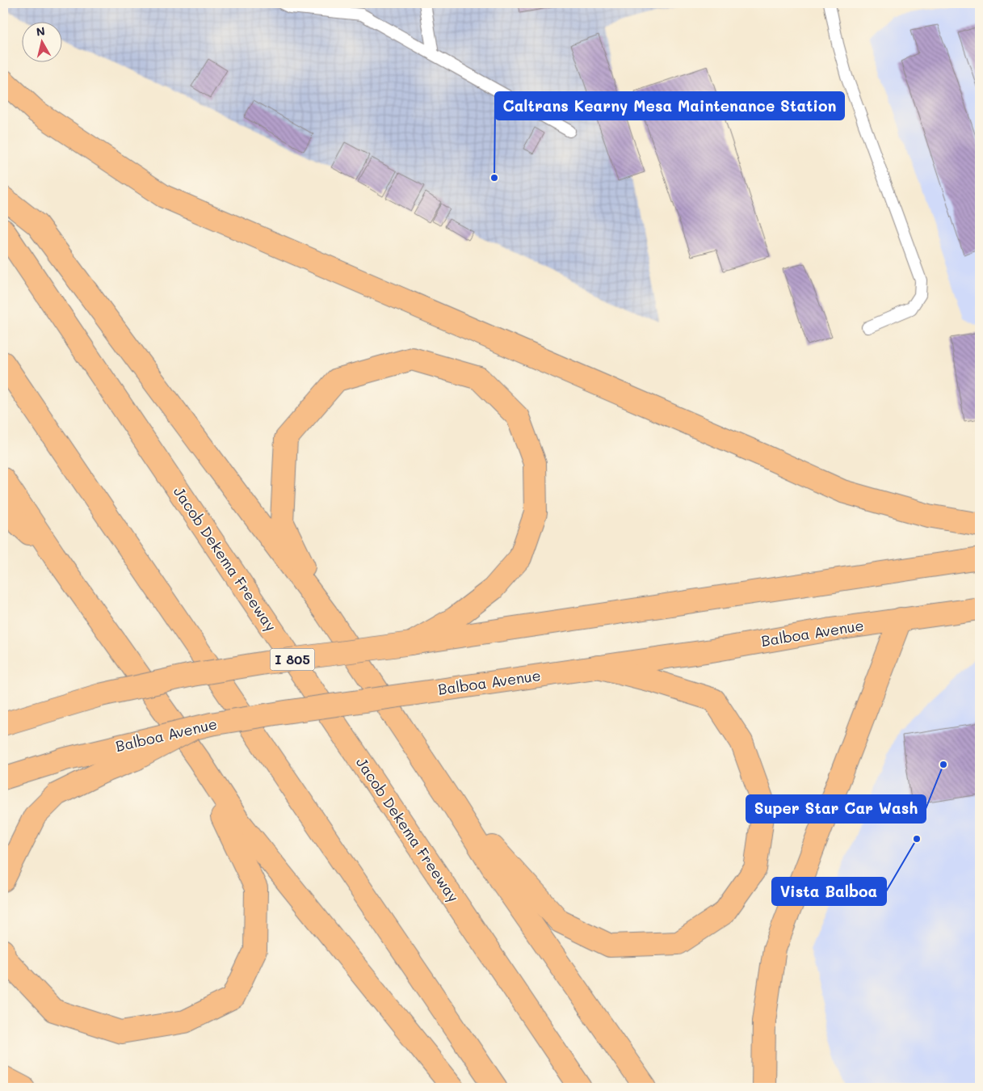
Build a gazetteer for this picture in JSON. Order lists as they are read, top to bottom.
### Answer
{
  "streets": {
    "main road": ["Jacob Dekema Freeway", "Balboa Avenue", "I 805"]
  },
  "places": ["Caltrans Kearny Mesa Maintenance Station", "Super Star Car Wash", "Vista Balboa"],
  "north": "top"
}
